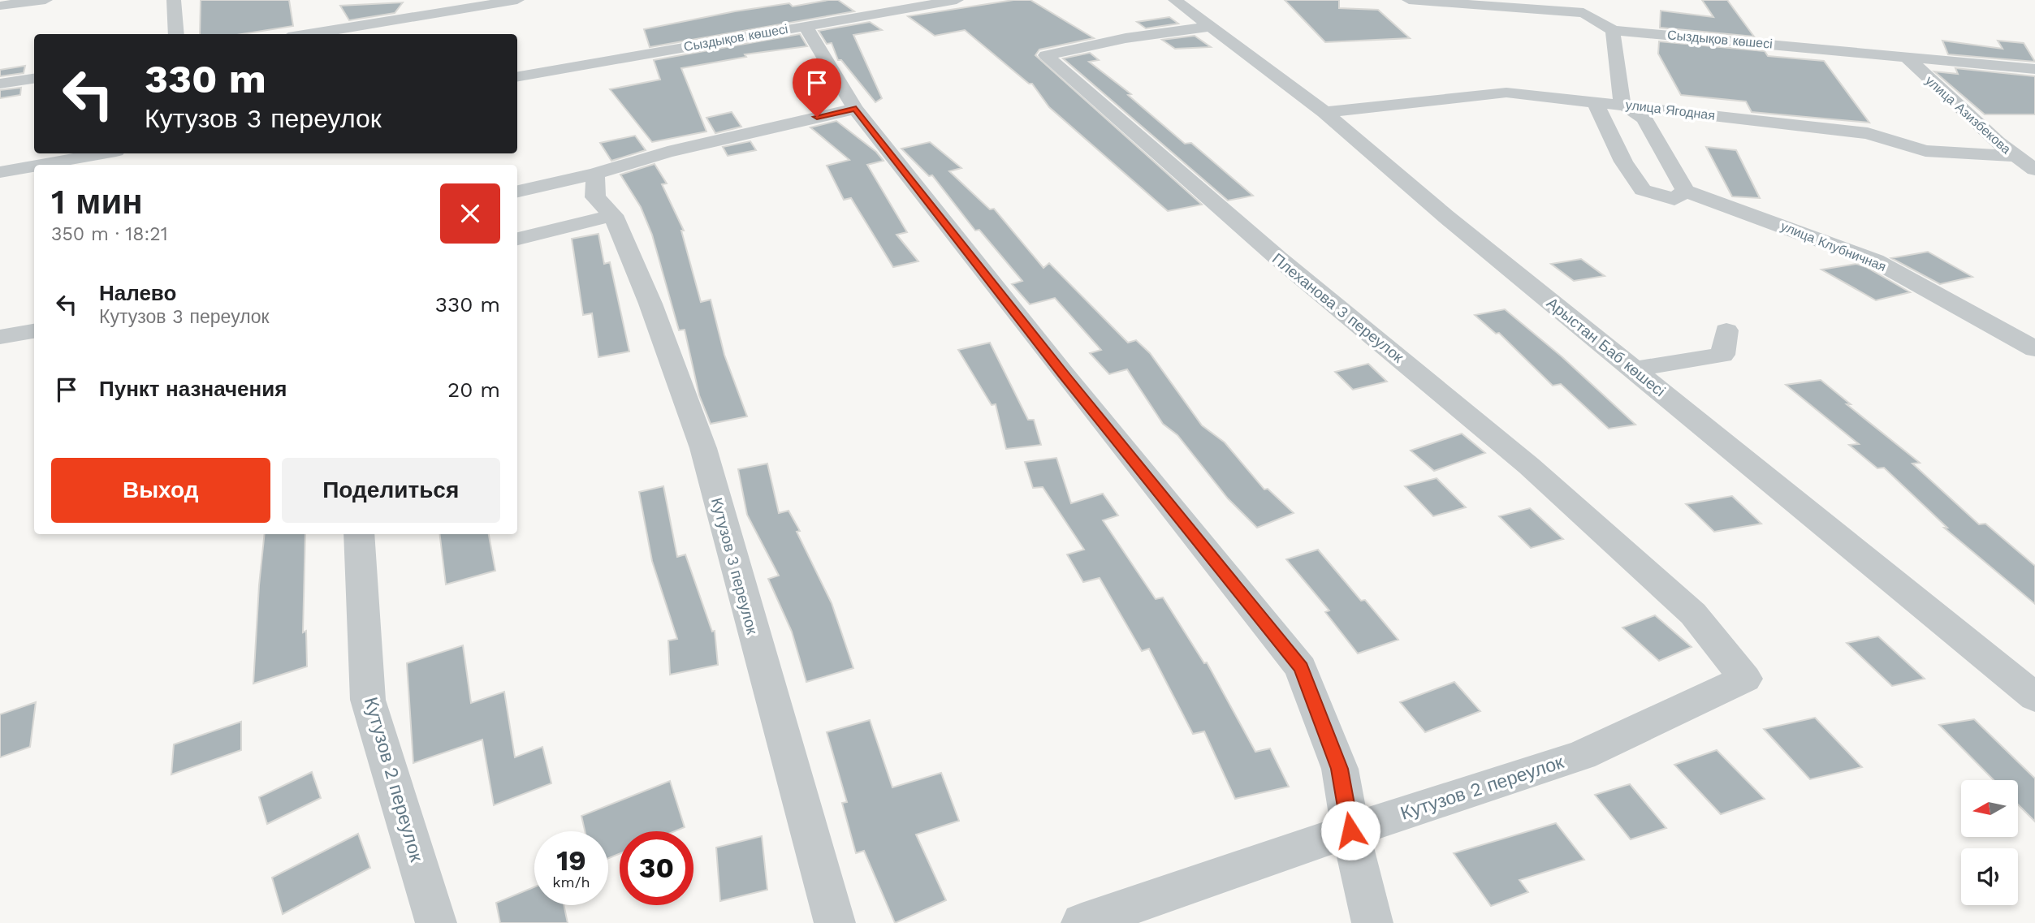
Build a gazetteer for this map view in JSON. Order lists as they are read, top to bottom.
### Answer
{
  "streets": {
    "street": [
      "Сыздықов көшесі",
      "улица Ягодная",
      "улица Азизбекова",
      "улица Клубничная",
      "Плеханова 3 переулок",
      "Арыстан Баб көшесі",
      "Кутузов 3 переулок",
      "Кутузов 2 переулок"
    ]
  },
  "crossings": [
    ["Сыздықов көшесі", "улица Азизбекова"],
    ["улица Ягодная", "улица Азизбекова"],
    ["улица Ягодная", "Арыстан Баб көшесі"],
    ["Плеханова 3 переулок", "Арыстан Баб көшесі"],
    ["Плеханова 3 переулок", "Кутузов 2 переулок"]
  ],
  "north": "left",
  "page": {
    "turn": ["330 m", "Кутузов 3 переулок"],
    "heading": ["1 мин", "350 m · 18:21"],
    "list": [
      {
        "name": "Налево",
        "note": "Кутузов 3 переулок",
        "value": "330 m"
      },
      {
        "name": "Пункт назначения",
        "value": "20 m"
      }
    ],
    "buttons": ["Выход", "Поделиться"],
    "speed": "19 km/h",
    "limit": "30"
  }
}
